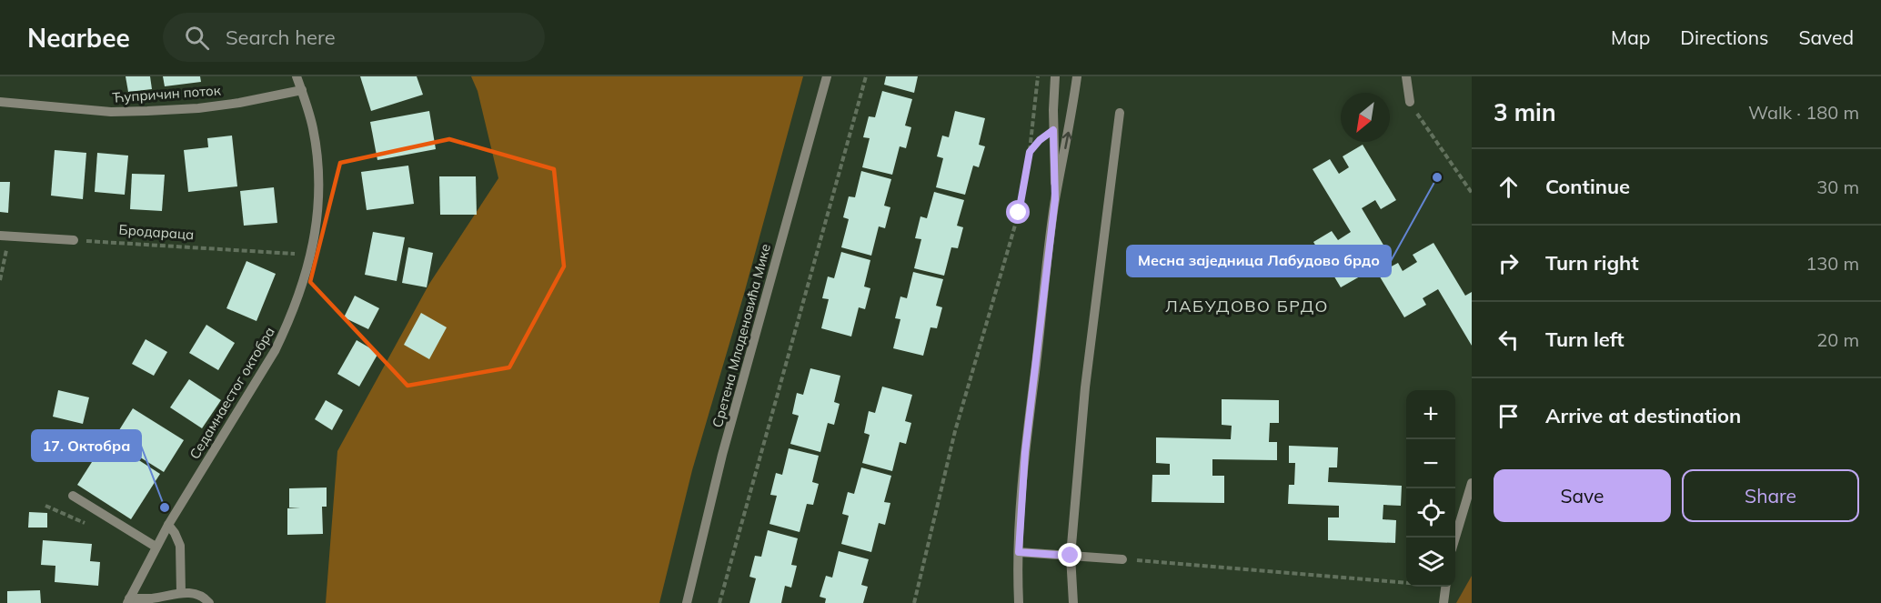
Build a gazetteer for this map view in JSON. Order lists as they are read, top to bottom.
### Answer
{
  "streets": {
    "street": ["Ћупричин поток", "Сретена Младеновића Мике", "Седамнаестог октобра"],
    "path": ["Бродараца"]
  },
  "crossings": [
    ["Ћупричин поток", "Седамнаестог октобра"],
    ["Бродараца", "Седамнаестог октобра"]
  ],
  "districts": ["ЛАБУДОВО БРДО"],
  "places": ["Месна заједница Лабудово брдо", "17. Октобра"],
  "north": "bottom left",
  "page": {
    "header": "Nearbee",
    "search": "Search here",
    "nav": ["Map", "Directions", "Saved"],
    "heading": ["3 min", "Walk · 180 m"],
    "list": [
      ["Continue", "30 m"],
      ["Turn right", "130 m"],
      ["Turn left", "20 m"],
      "Arrive at destination"
    ],
    "map_buttons": ["+", "−"],
    "buttons": ["Save", "Share"]
  }
}
